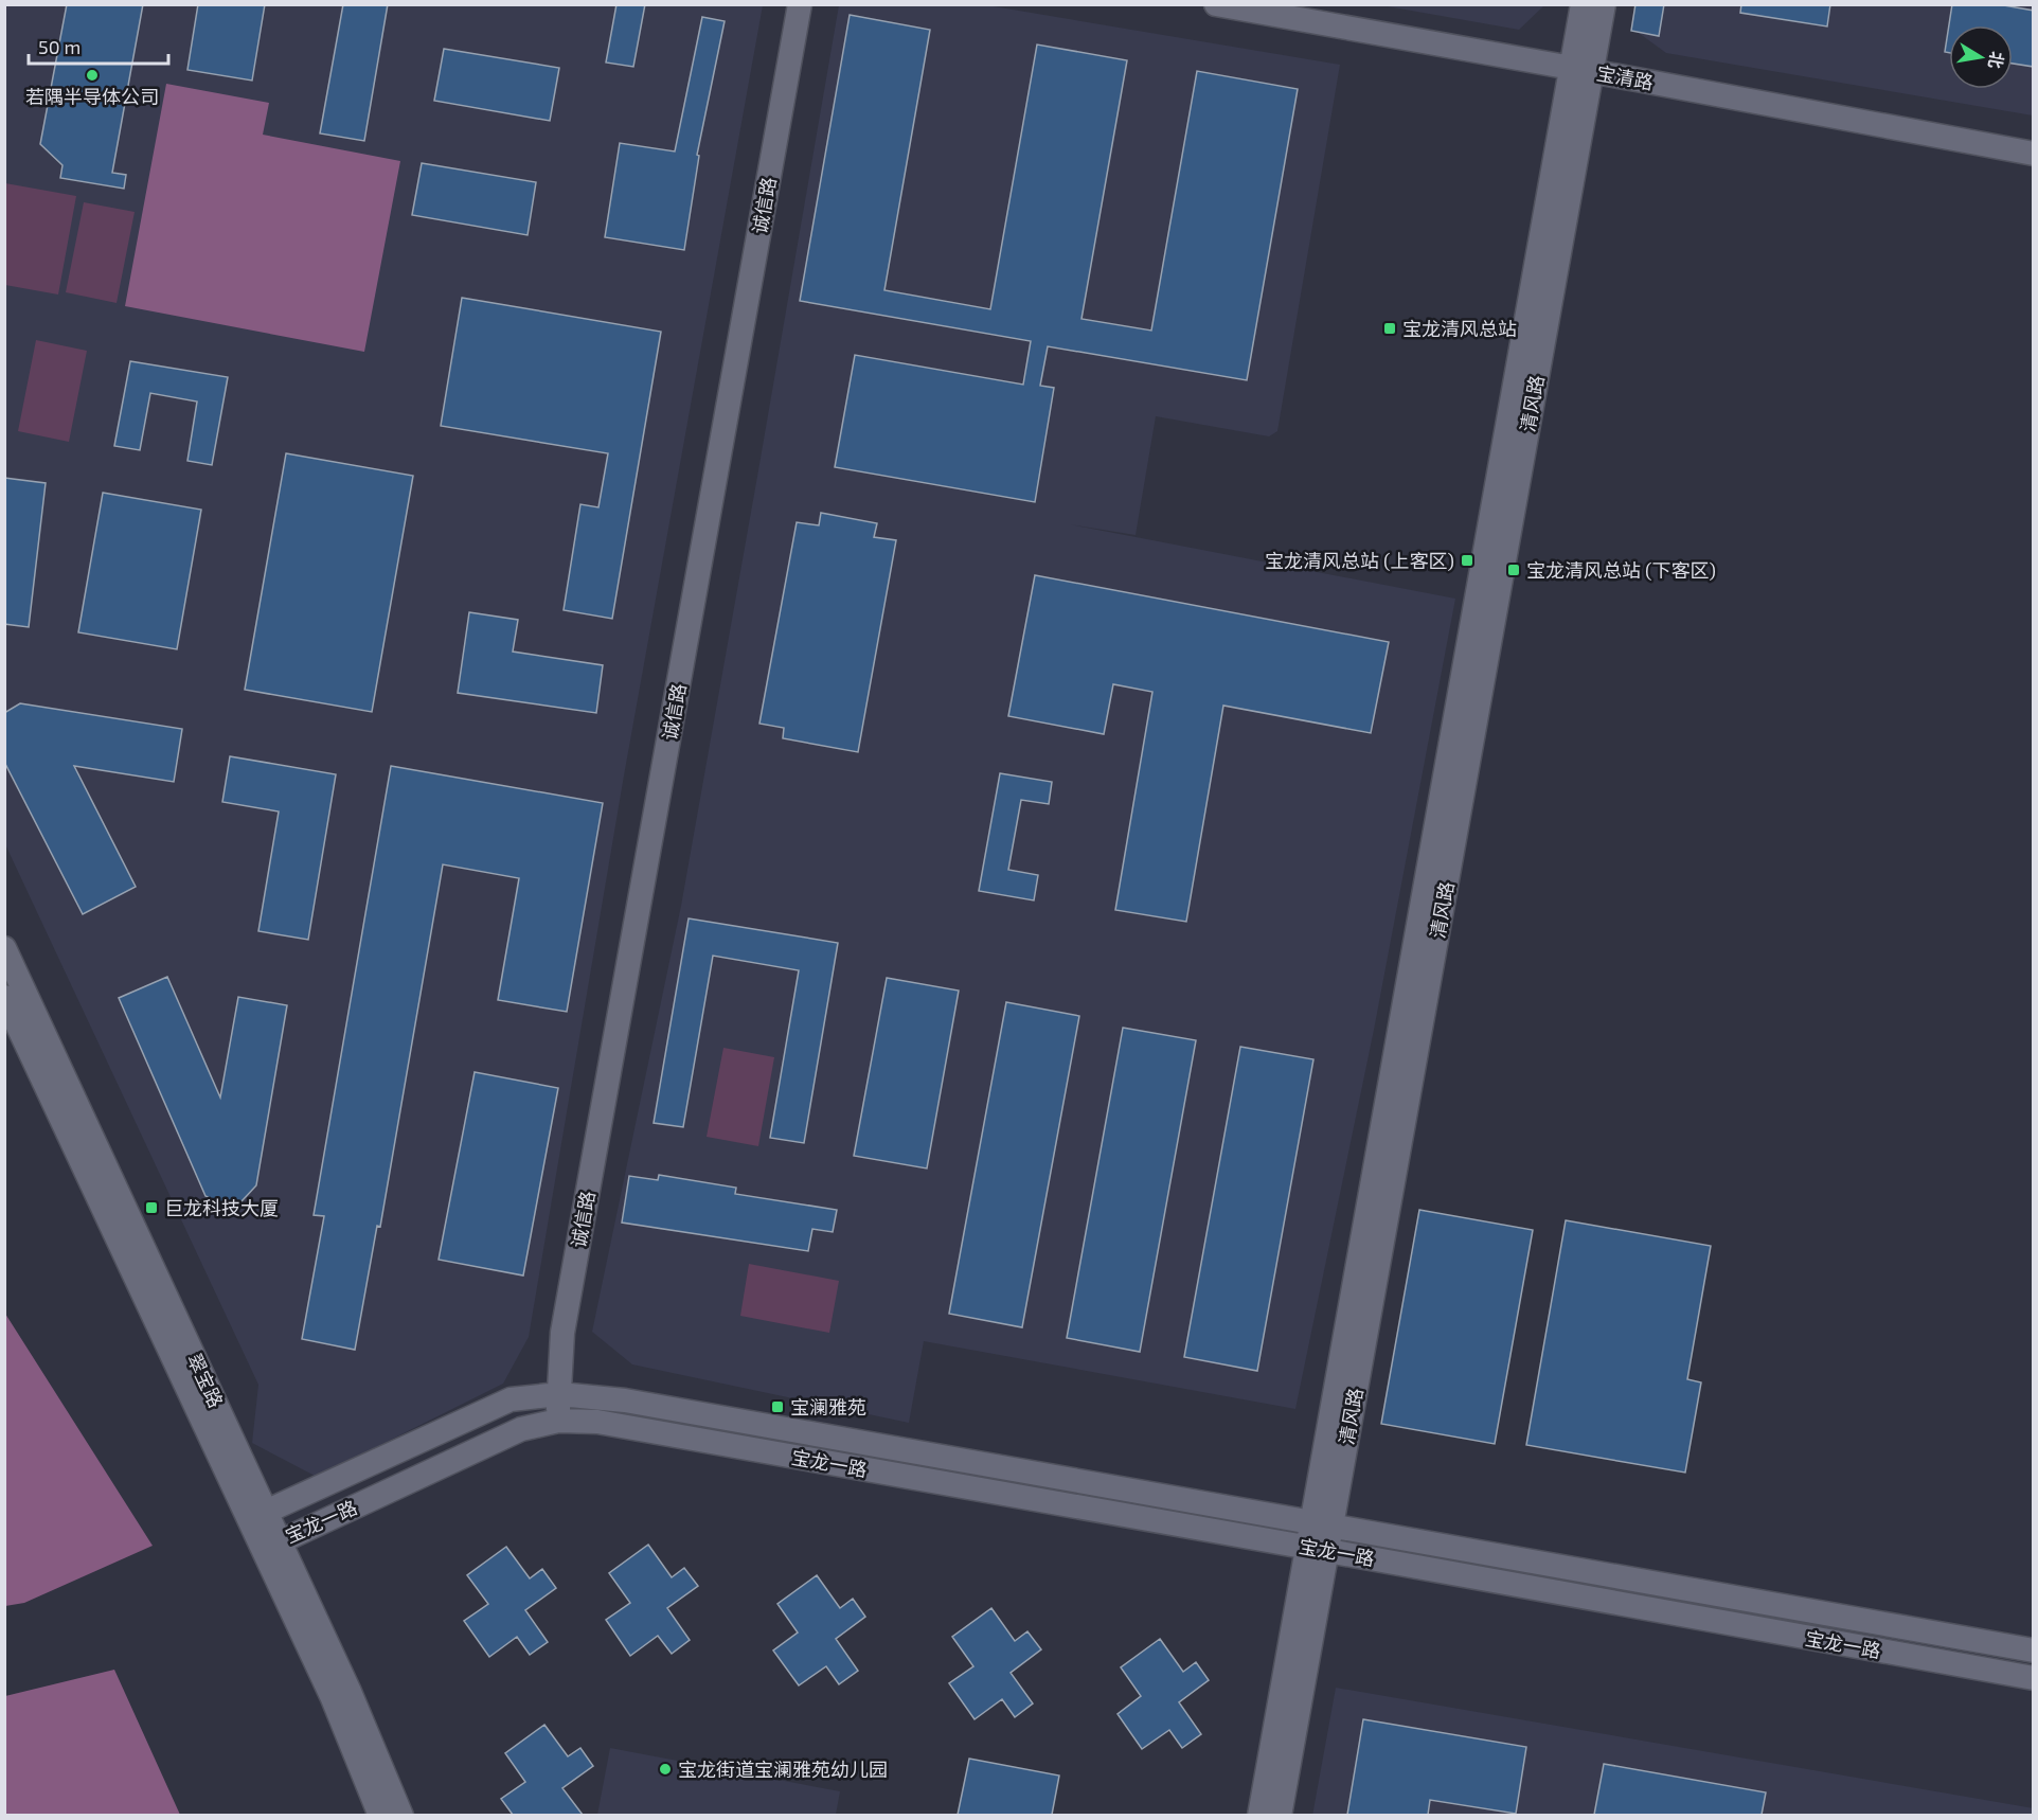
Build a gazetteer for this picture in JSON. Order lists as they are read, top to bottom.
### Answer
{
  "streets": {
    "street": [
      "宝清路",
      "诚信路",
      "清风路",
      "翠宝路",
      "宝龙一路"
    ]
  },
  "crossings": [
    ["宝清路", "清风路"],
    ["诚信路", "宝龙一路"],
    ["清风路", "宝龙一路"],
    ["翠宝路", "宝龙一路"]
  ],
  "places": {
    "other": ["若隅半导体公司", "宝龙街道宝澜雅苑幼儿园"],
    "transit": [
      "宝龙清风总站",
      "宝龙清风总站 (上客区)",
      "宝龙清风总站 (下客区)",
      "巨龙科技大厦",
      "宝澜雅苑"
    ]
  },
  "scale_bar": "50 m",
  "north": "right"
}
